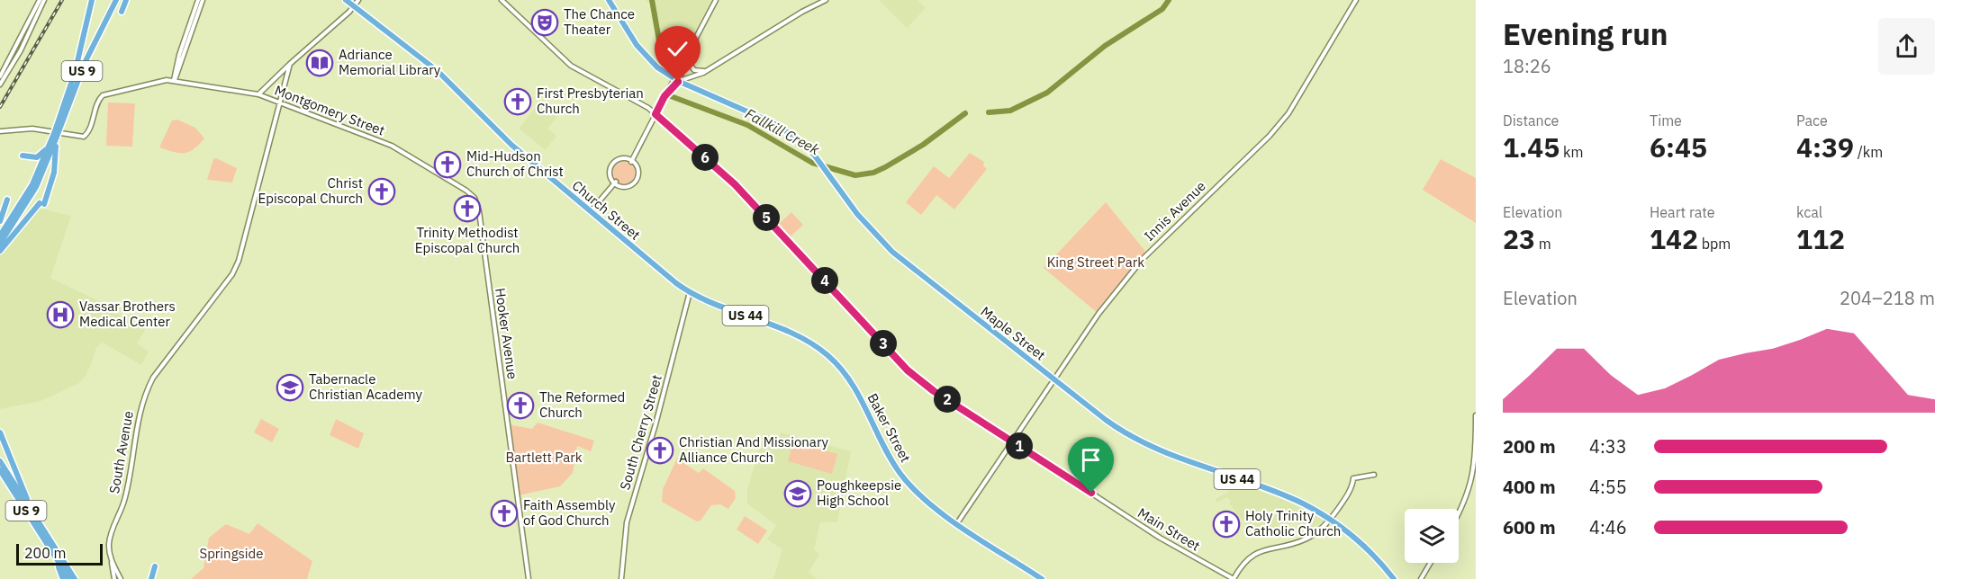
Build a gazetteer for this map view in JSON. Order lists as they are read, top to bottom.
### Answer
{
  "streets": {
    "highway": [
      "US 9",
      "Church Street",
      "US 44",
      "Maple Street",
      "Baker Street"
    ],
    "street": [
      "Montgomery Street",
      "Innis Avenue",
      "Hooker Avenue",
      "South Cherry Street",
      "South Avenue",
      "Main Street"
    ]
  },
  "crossings": [
    ["Montgomery Street", "Hooker Avenue"],
    ["Montgomery Street", "South Avenue"],
    ["Church Street", "Baker Street"],
    ["Church Street", "South Cherry Street"],
    ["Innis Avenue", "Maple Street"],
    ["Innis Avenue", "Baker Street"],
    ["Innis Avenue", "Main Street"],
    ["US 44", "Maple Street"]
  ],
  "water": ["Fallkill Creek"],
  "parks": ["King Street Park", "Bartlett Park", "Springside"],
  "places": {
    "theatre": ["The Chance Theater"],
    "library": ["Adriance Memorial Library"],
    "church": [
      "First Presbyterian Church",
      "Mid-Hudson Church of Christ",
      "Christ Episcopal Church",
      "Trinity Methodist Episcopal Church",
      "The Reformed Church",
      "Christian And Missionary Alliance Church",
      "Faith Assembly of God Church",
      "Holy Trinity Catholic Church"
    ],
    "hospital": ["Vassar Brothers Medical Center"],
    "school or university": ["Tabernacle Christian Academy", "Poughkeepsie High School"]
  },
  "scale_bar": "200 m",
  "page": {
    "heading": ["Evening run", "18:26"],
    "stats": [
      ["Distance", "1.45 km"],
      ["Time", "6:45"],
      ["Pace", "4:39 /km"],
      ["Elevation", "23 m"],
      ["Heart rate", "142 bpm"],
      ["kcal", "112"]
    ],
    "pins": [
      "6",
      "5",
      "4",
      "3",
      "2",
      "1"
    ],
    "chart": ["Elevation", "204–218 m"],
    "list": [
      {
        "name": "200 m",
        "note": "4:33"
      },
      {
        "name": "400 m",
        "note": "4:55"
      },
      {
        "name": "600 m",
        "note": "4:46"
      }
    ],
    "scale": "200 m"
  }
}
